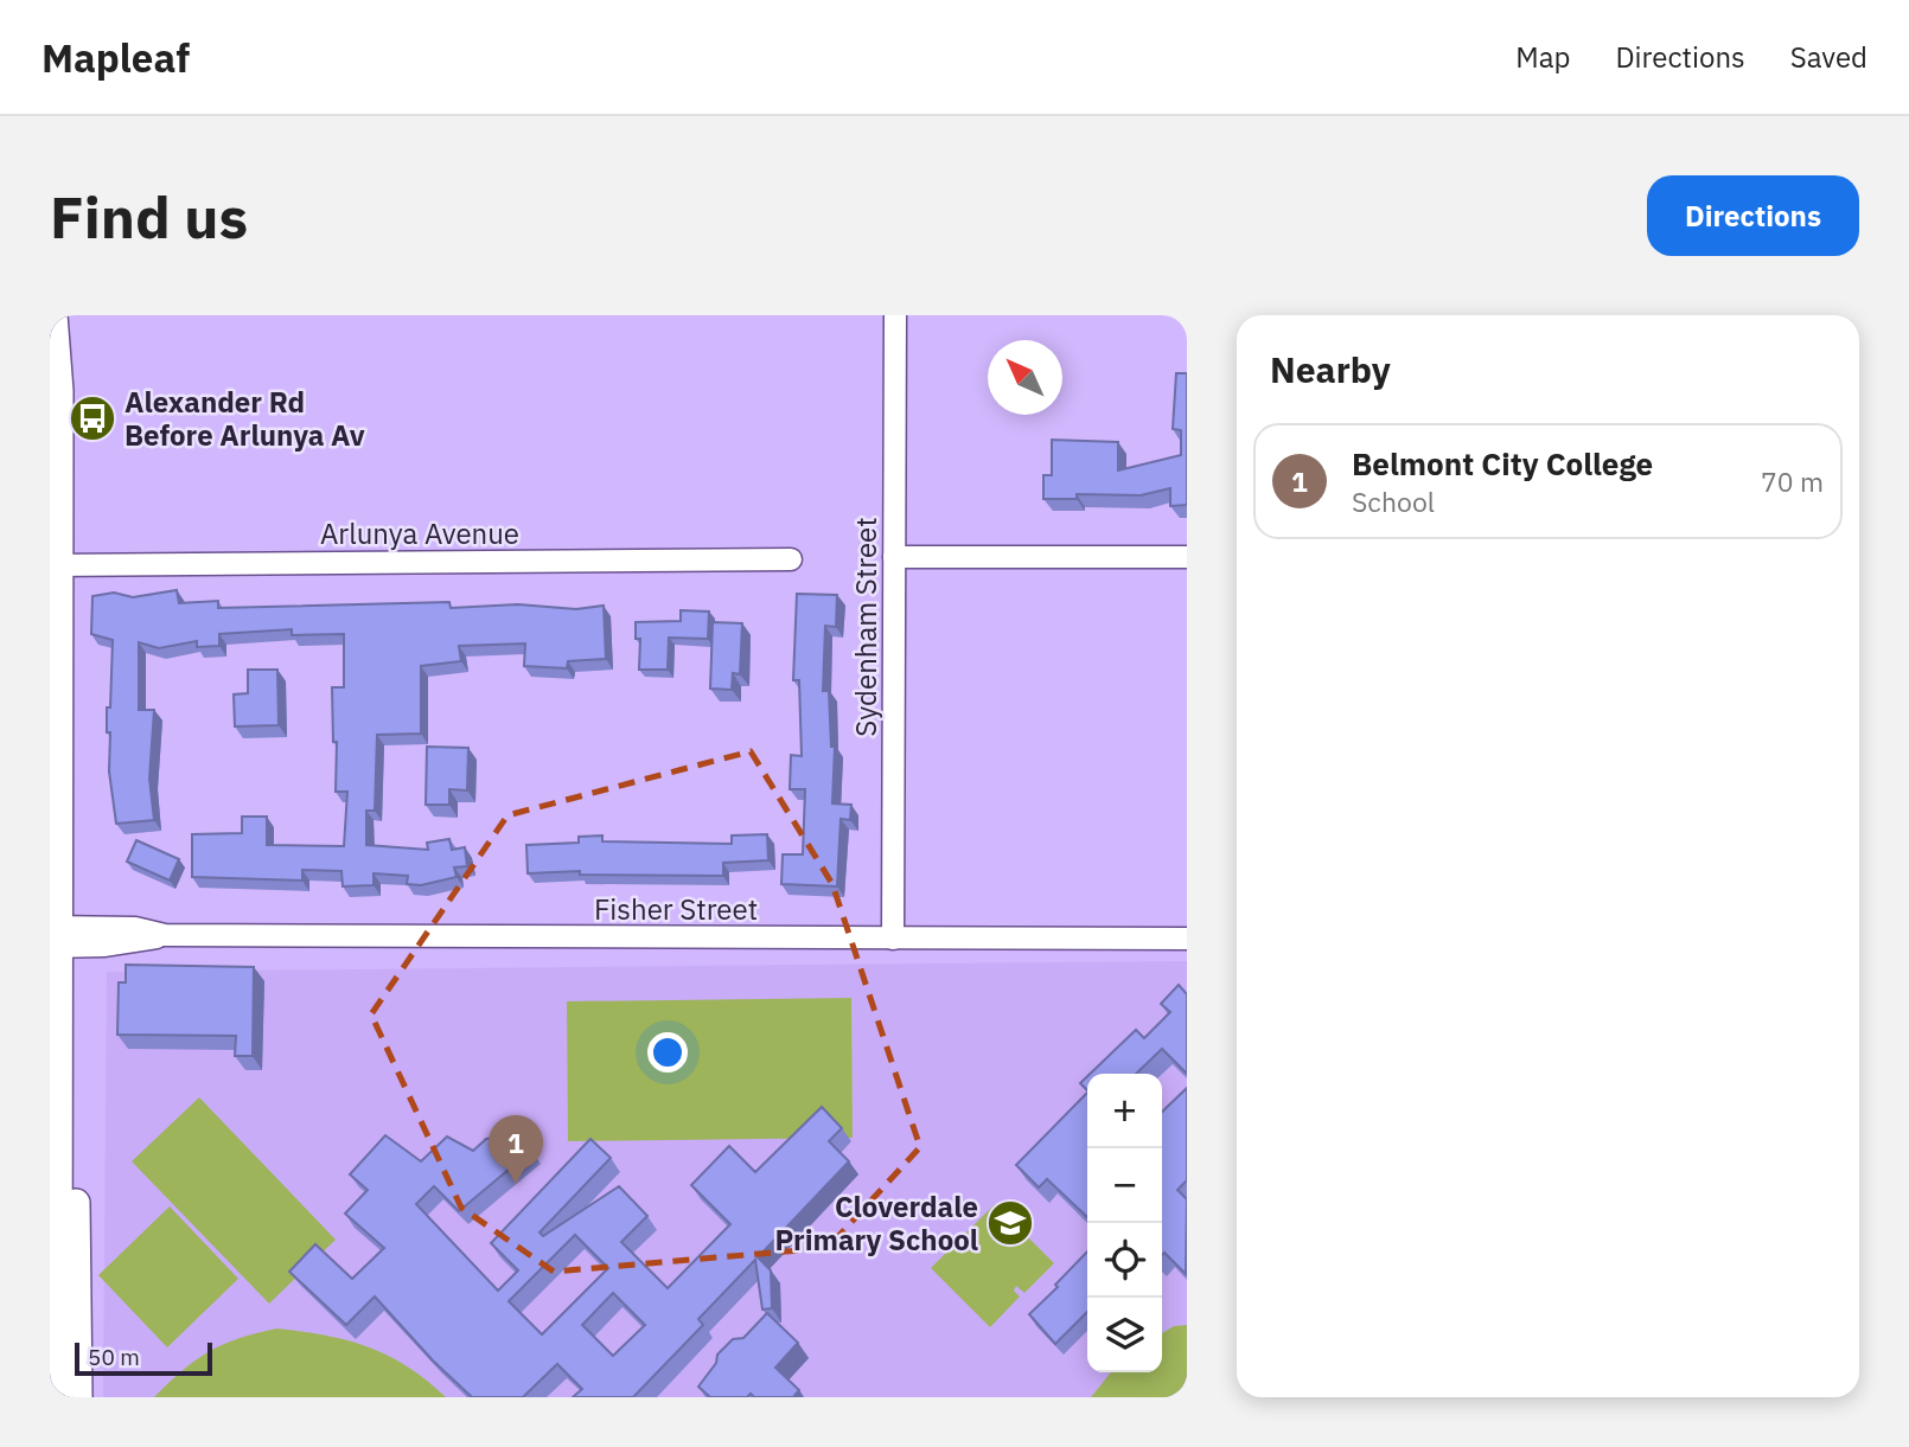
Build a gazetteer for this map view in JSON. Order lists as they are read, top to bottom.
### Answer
{
  "streets": {
    "street": ["Arlunya Avenue", "Sydenham Street", "Fisher Street"]
  },
  "crossings": [
    ["Sydenham Street", "Fisher Street"]
  ],
  "places": {
    "bus stop": ["Alexander Rd Before Arlunya Av"],
    "school or university": ["Cloverdale Primary School"]
  },
  "scale_bar": "50 m",
  "north": "top left",
  "page": {
    "header": "Mapleaf",
    "nav": ["Map", "Directions", "Saved"],
    "buttons": "Directions",
    "title": "Find us",
    "heading": "Nearby",
    "list": [
      {
        "mark": "1",
        "name": "Belmont City College",
        "note": "School",
        "value": "70 m"
      }
    ],
    "map_buttons": ["+", "−"],
    "pins": "1",
    "scale": "50 m"
  }
}
